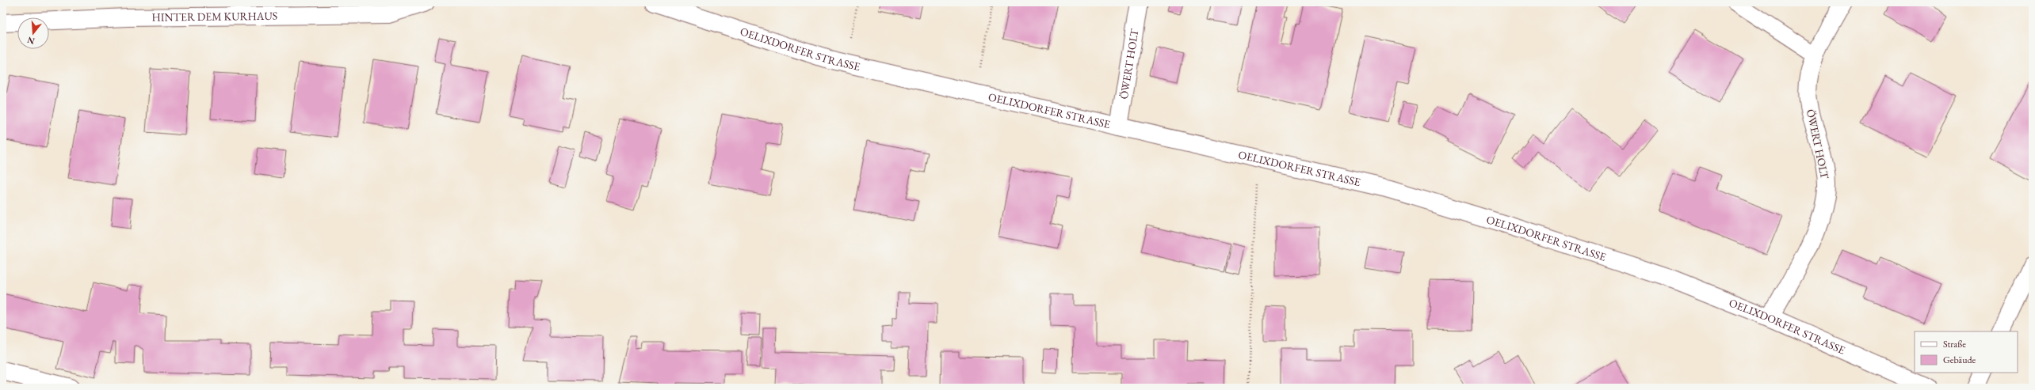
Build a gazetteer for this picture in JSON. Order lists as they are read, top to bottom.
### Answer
{
  "streets": {
    "street": ["HINTER DEM KURHAUS", "OELIXDORFER STRASSE", "ÖWERT HOLT"]
  },
  "crossings": [
    ["OELIXDORFER STRASSE", "ÖWERT HOLT"]
  ],
  "legend": ["Straße", "Gebäude"],
  "north": "bottom"
}
